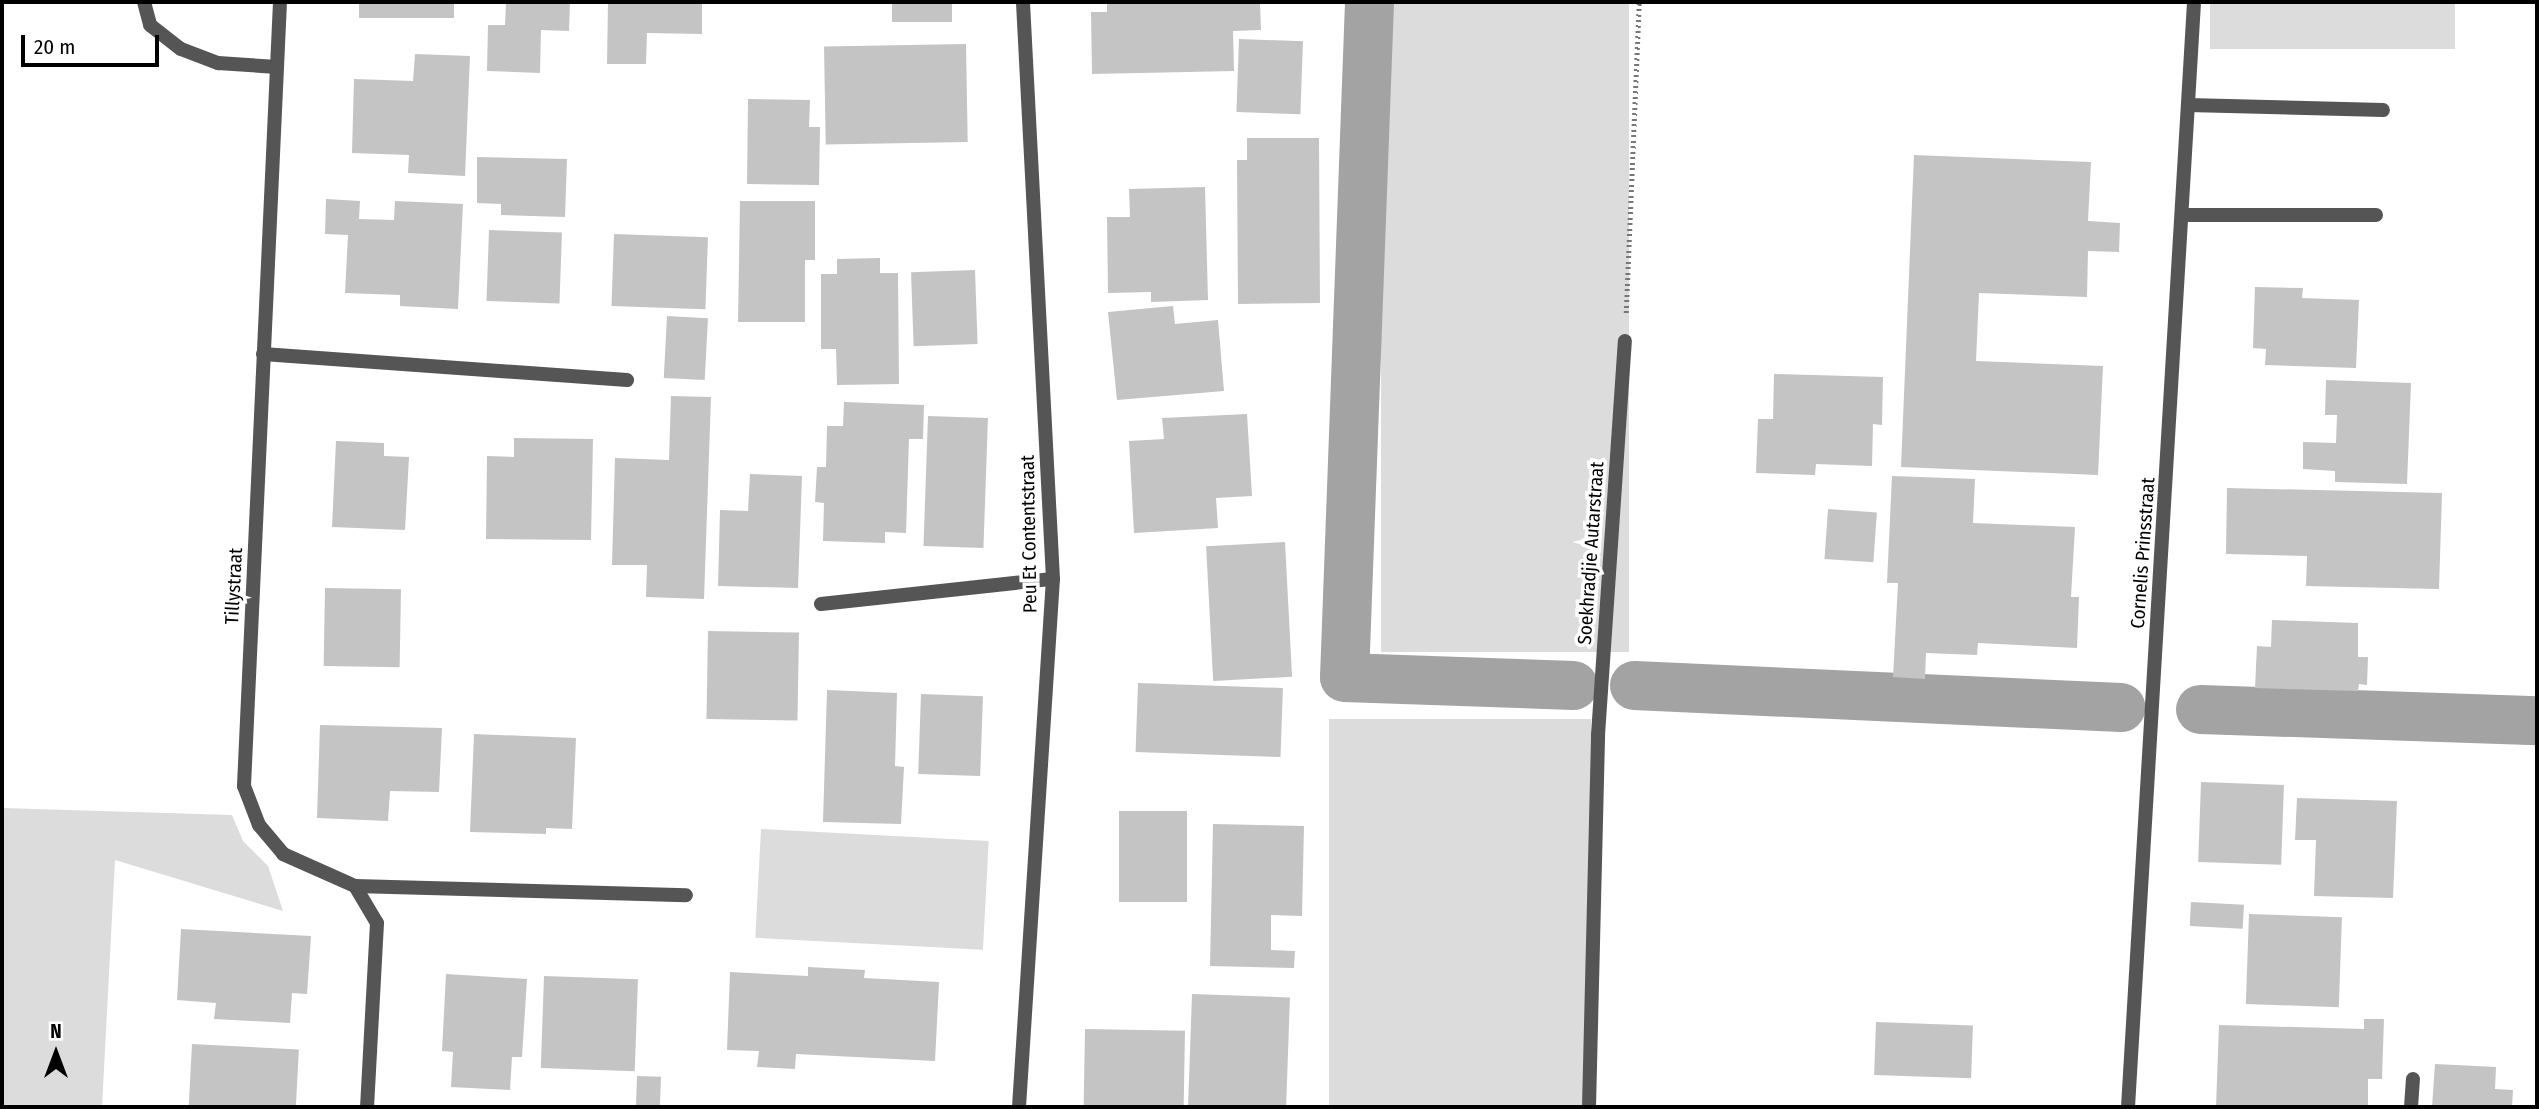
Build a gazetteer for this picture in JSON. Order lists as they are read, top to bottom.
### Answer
{
  "streets": {
    "street": [
      "Peu Et Contentstraat",
      "Soekhradjie Autarstraat",
      "Cornelis Prinsstraat",
      "Tillystraat"
    ]
  },
  "scale_bar": "20 m",
  "north": "top"
}
